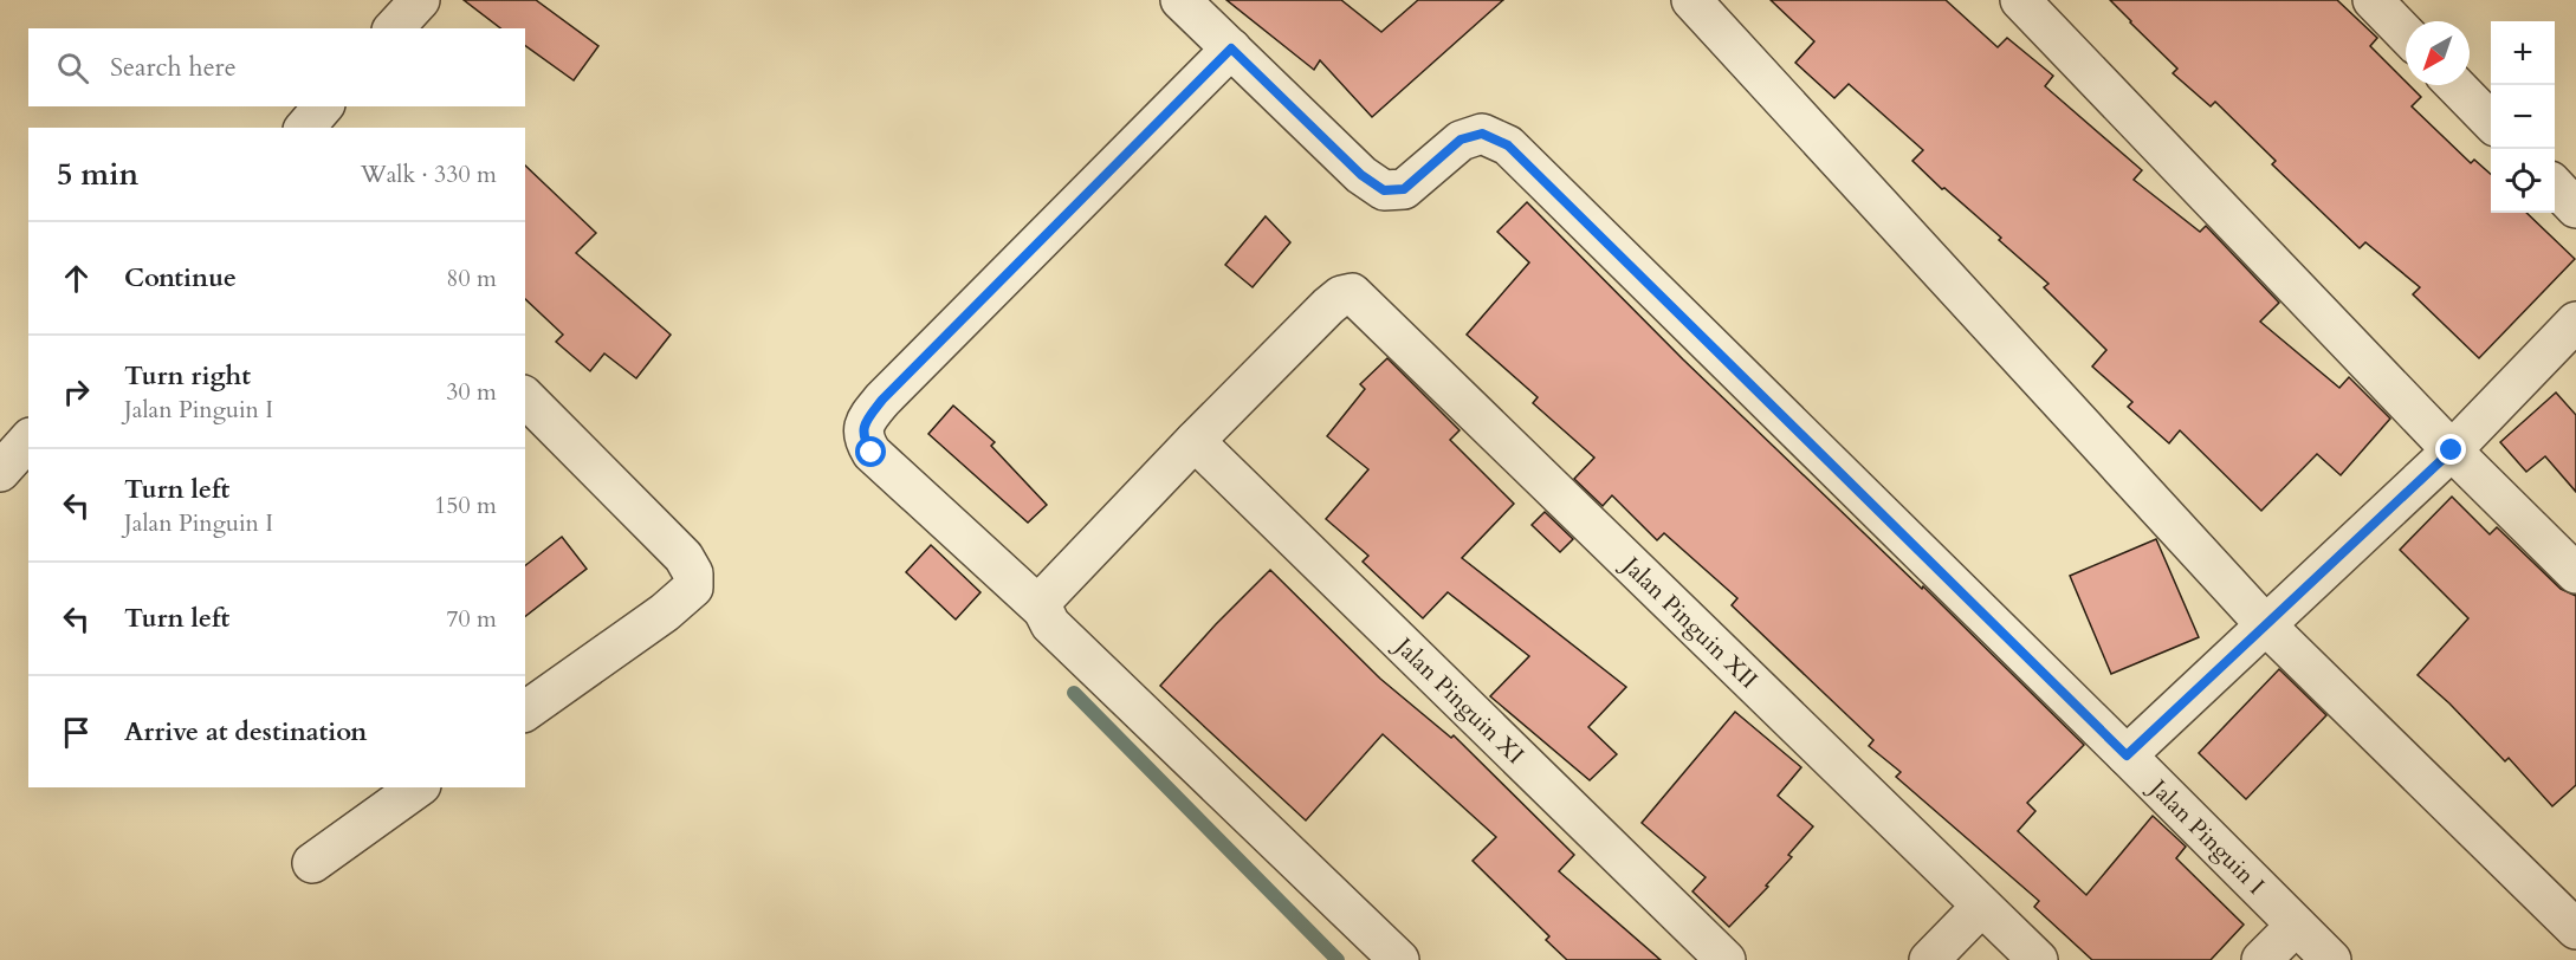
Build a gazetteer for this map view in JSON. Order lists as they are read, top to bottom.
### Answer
{
  "streets": {
    "street": ["Jalan Pinguin XII", "Jalan Pinguin XI", "Jalan Pinguin I"]
  },
  "crossings": [
    ["Jalan Pinguin XII", "Jalan Pinguin XI"]
  ],
  "north": "bottom left",
  "page": {
    "map_buttons": ["+", "−"],
    "search": "Search here",
    "heading": ["5 min", "Walk · 330 m"],
    "list": [
      ["Continue", "80 m"],
      ["Turn right", "Jalan Pinguin I", "30 m"],
      ["Turn left", "Jalan Pinguin I", "150 m"],
      ["Turn left", "70 m"],
      "Arrive at destination"
    ]
  }
}
